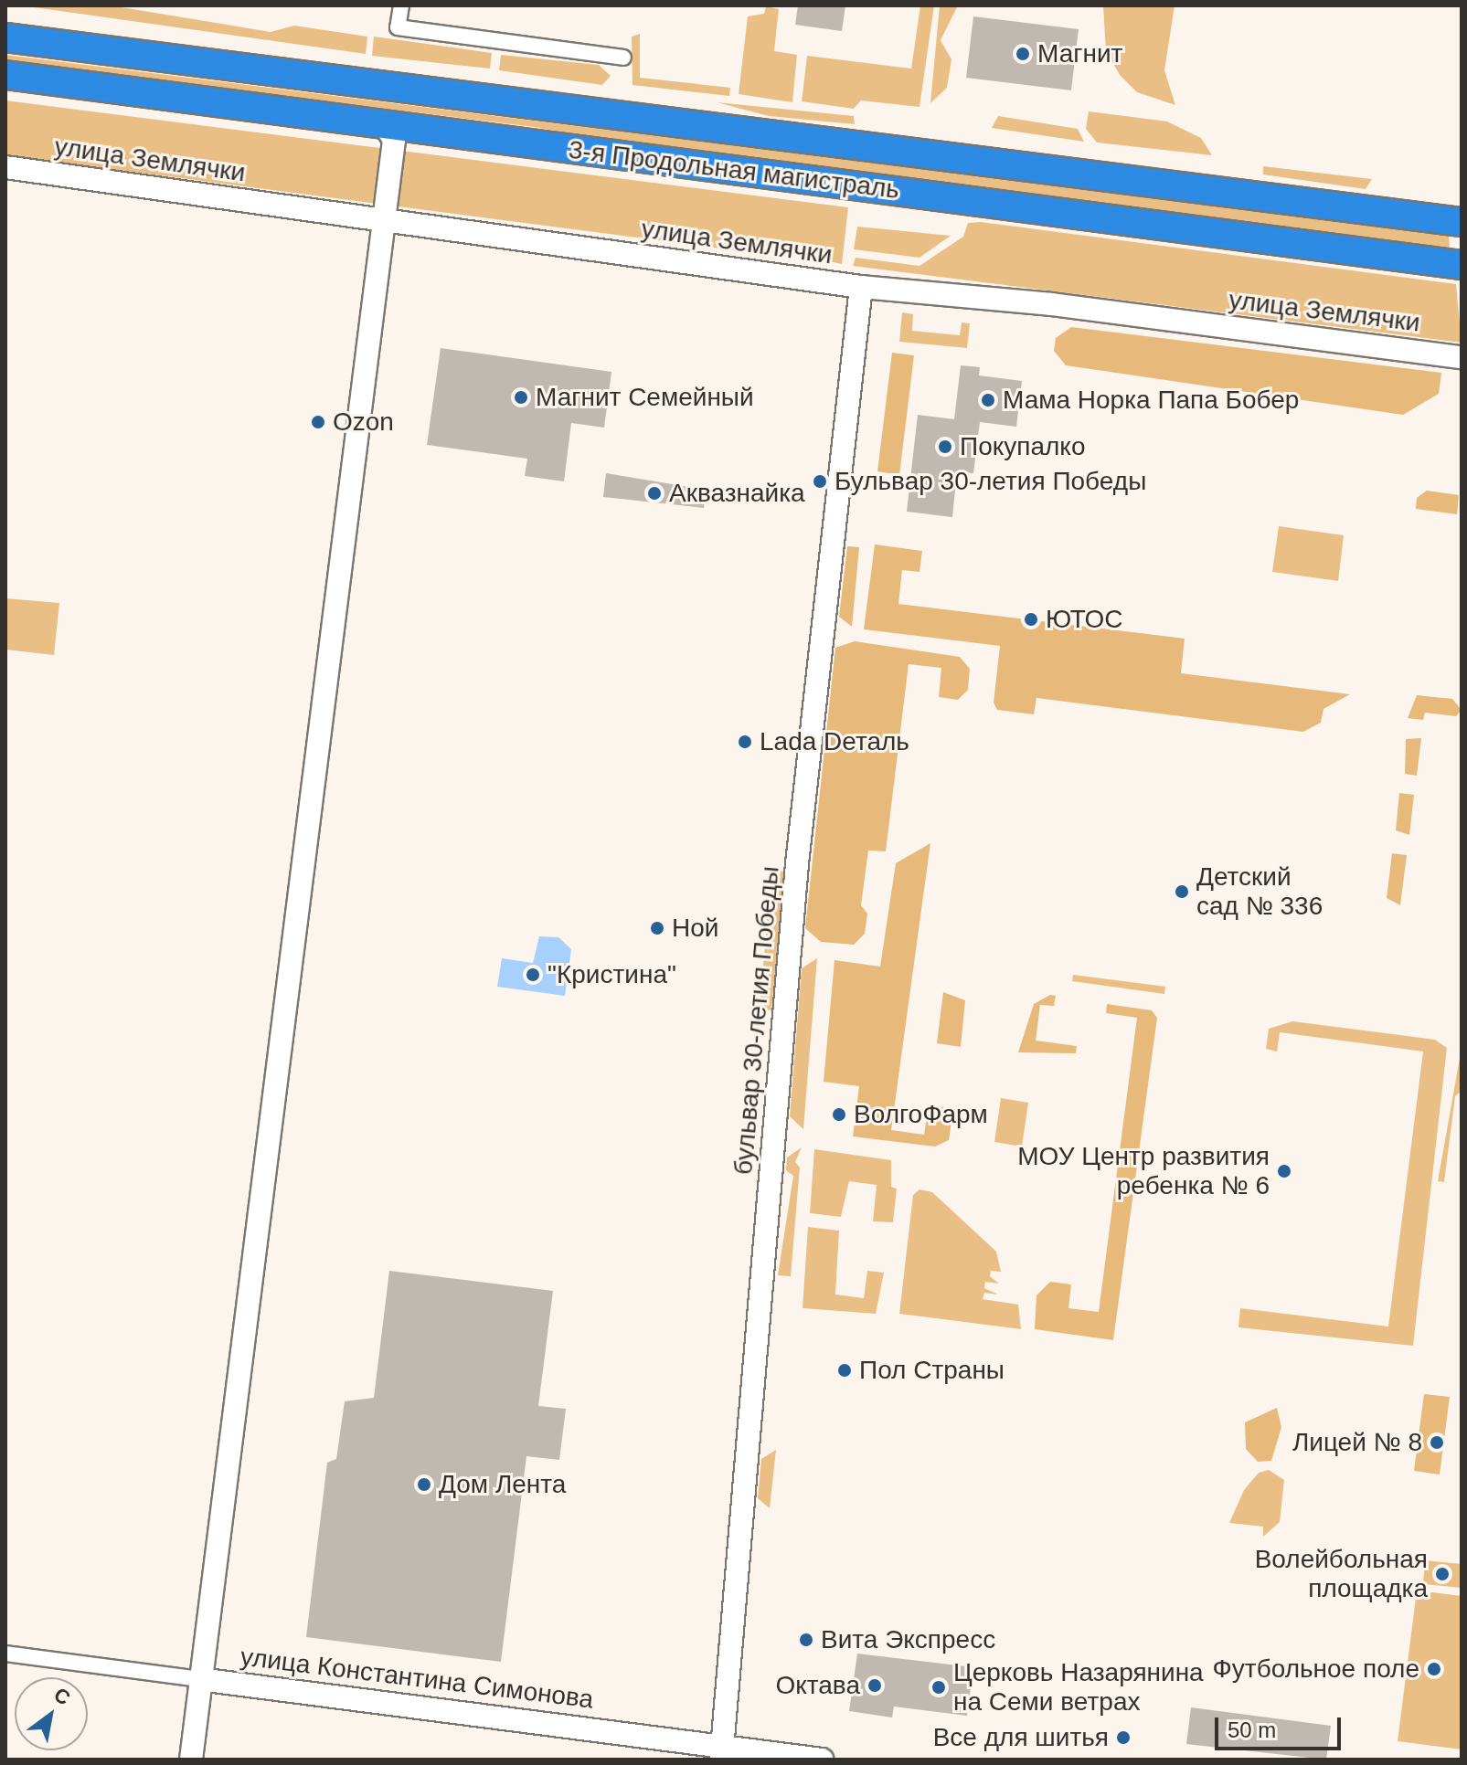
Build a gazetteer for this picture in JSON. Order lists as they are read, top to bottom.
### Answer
{
  "streets": {
    "highway": ["3-я Продольная магистраль"],
    "main road": ["улица Землячки", "бульвар 30-летия Победы", "улица Константина Симонова"]
  },
  "crossings": [
    ["улица Землячки", "бульвар 30-летия Победы"],
    ["бульвар 30-летия Победы", "улица Константина Симонова"]
  ],
  "places": [
    "Магнит",
    "Магнит Семейный",
    "Мама Норка Папа Бобер",
    "Ozon",
    "Покупалко",
    "Бульвар 30-летия Победы",
    "Аквазнайка",
    "ЮТОС",
    "Lada Dеталь",
    "Детский сад № 336",
    "Ной",
    "\"Кристина\"",
    "ВолгоФарм",
    "МОУ Центр развития ребенка № 6",
    "Пол Страны",
    "Лицей № 8",
    "Дом Лента",
    "Волейбольная площадка",
    "Вита Экспресс",
    "Футбольное поле",
    "Октава",
    "Церковь Назарянина на Семи ветрах",
    "Все для шитья"
  ],
  "scale_bar": "50 m",
  "north": "top right"
}
